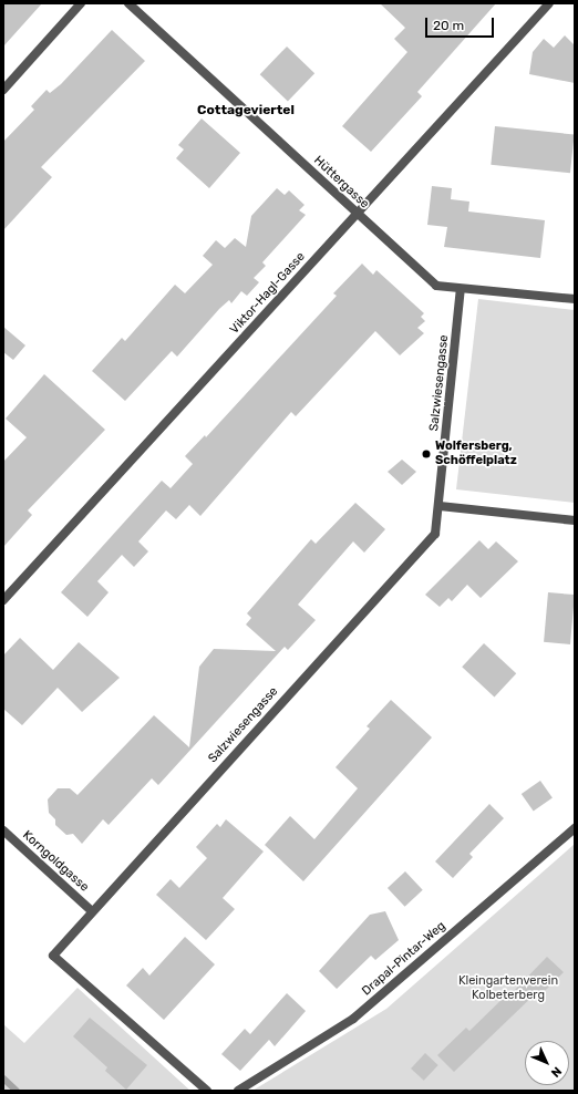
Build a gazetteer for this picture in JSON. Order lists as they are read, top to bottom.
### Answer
{
  "streets": {
    "street": [
      "Hüttergasse",
      "Viktor-Hagl-Gasse",
      "Salzwiesengasse",
      "Korngoldgasse",
      "Drapal-Pintar-Weg"
    ]
  },
  "crossings": [
    ["Hüttergasse", "Viktor-Hagl-Gasse"],
    ["Hüttergasse", "Salzwiesengasse"],
    ["Salzwiesengasse", "Korngoldgasse"]
  ],
  "districts": ["Cottageviertel"],
  "parks": ["Kleingartenverein Kolbeterberg"],
  "places": ["Wolfersberg, Schöffelplatz"],
  "scale_bar": "20 m",
  "north": "bottom right"
}
